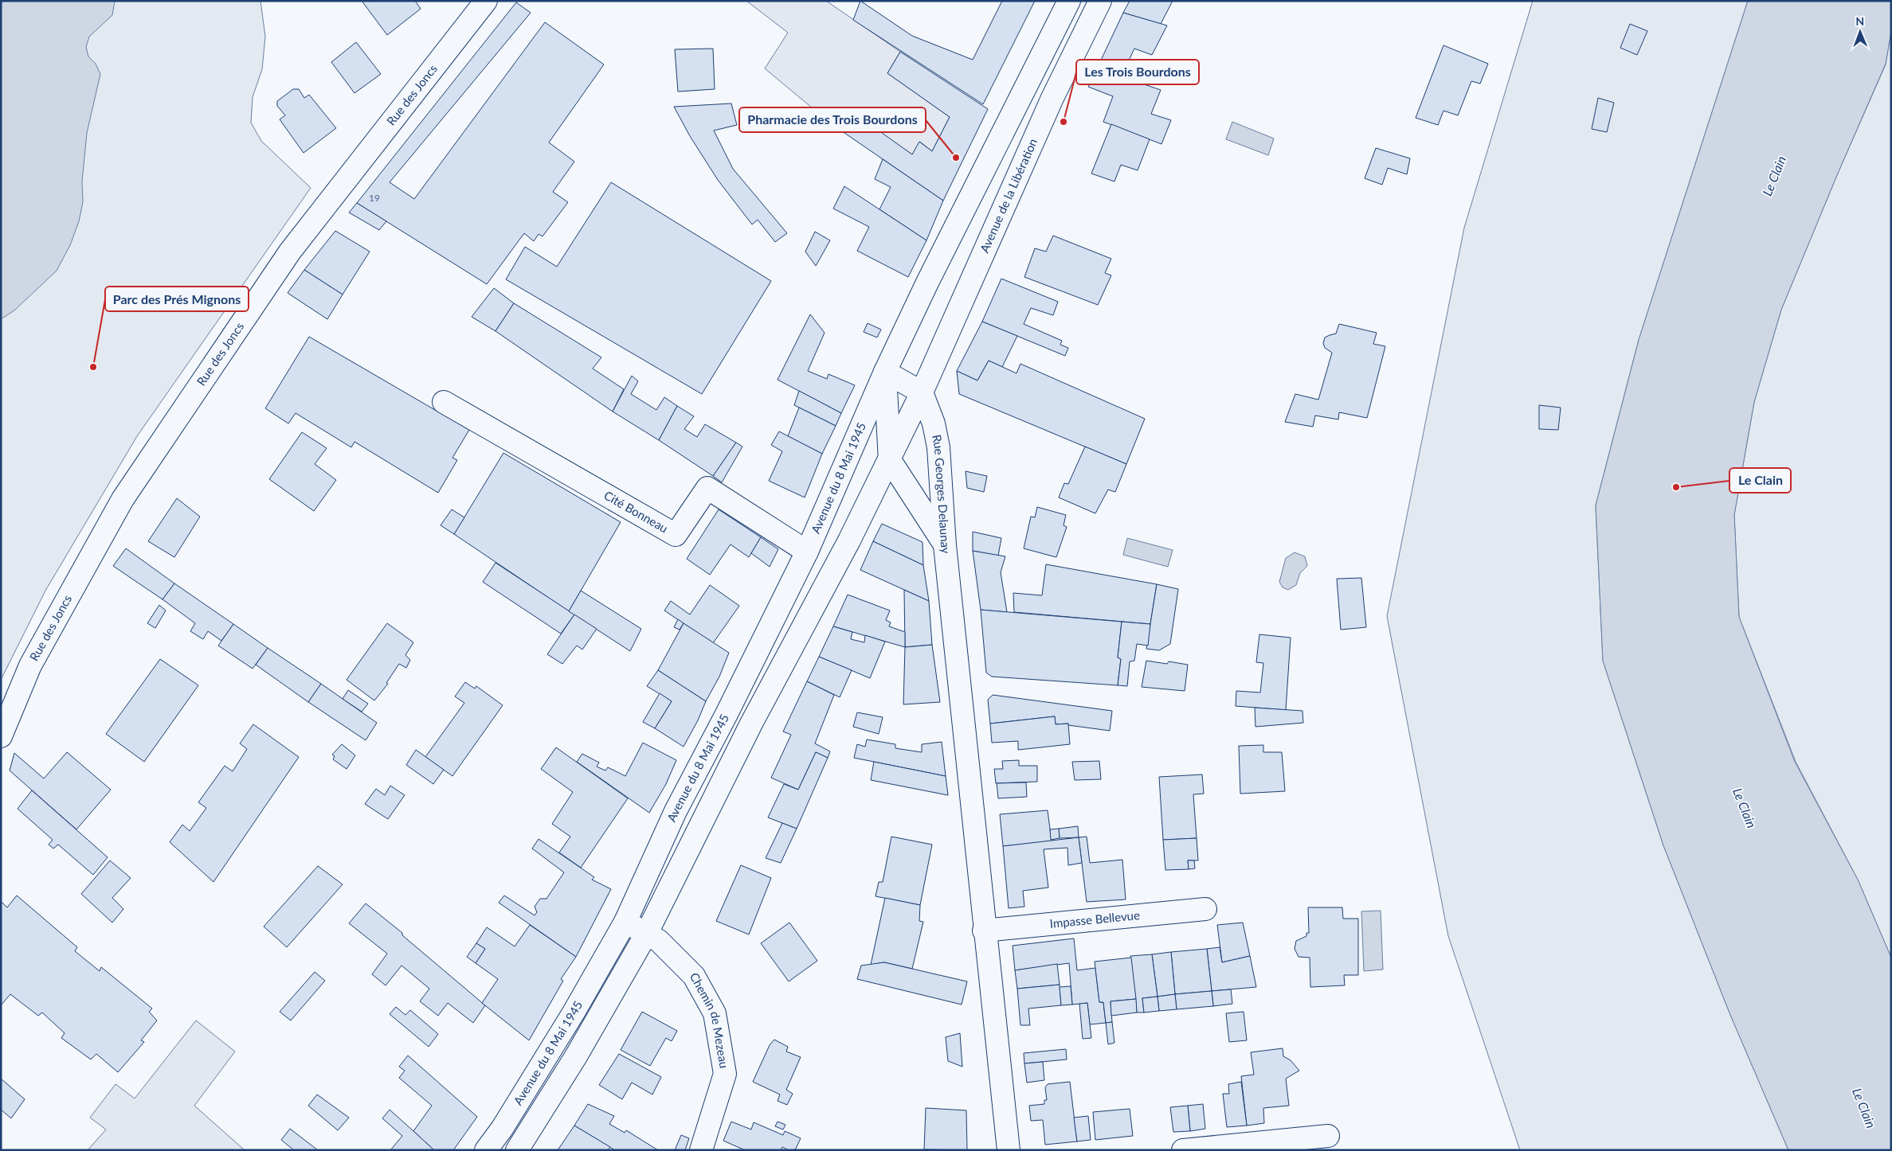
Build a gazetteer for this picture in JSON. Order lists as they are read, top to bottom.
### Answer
{
  "streets": {
    "street": [
      "Rue des Joncs",
      "Avenue de la Libération",
      "Avenue du 8 Mai 1945",
      "Rue Georges Delaunay",
      "Cité Bonneau",
      "Impasse Bellevue",
      "Chemin de Mezeau"
    ]
  },
  "crossings": [
    ["Avenue de la Libération", "Avenue du 8 Mai 1945"],
    ["Avenue de la Libération", "Rue Georges Delaunay"],
    ["Avenue du 8 Mai 1945", "Rue Georges Delaunay"],
    ["Avenue du 8 Mai 1945", "Cité Bonneau"],
    ["Avenue du 8 Mai 1945", "Chemin de Mezeau"]
  ],
  "water": ["Le Clain"],
  "places": [
    "Les Trois Bourdons",
    "Pharmacie des Trois Bourdons",
    "Parc des Prés Mignons",
    "Le Clain"
  ],
  "house_numbers": ["19"],
  "north": "top"
}
